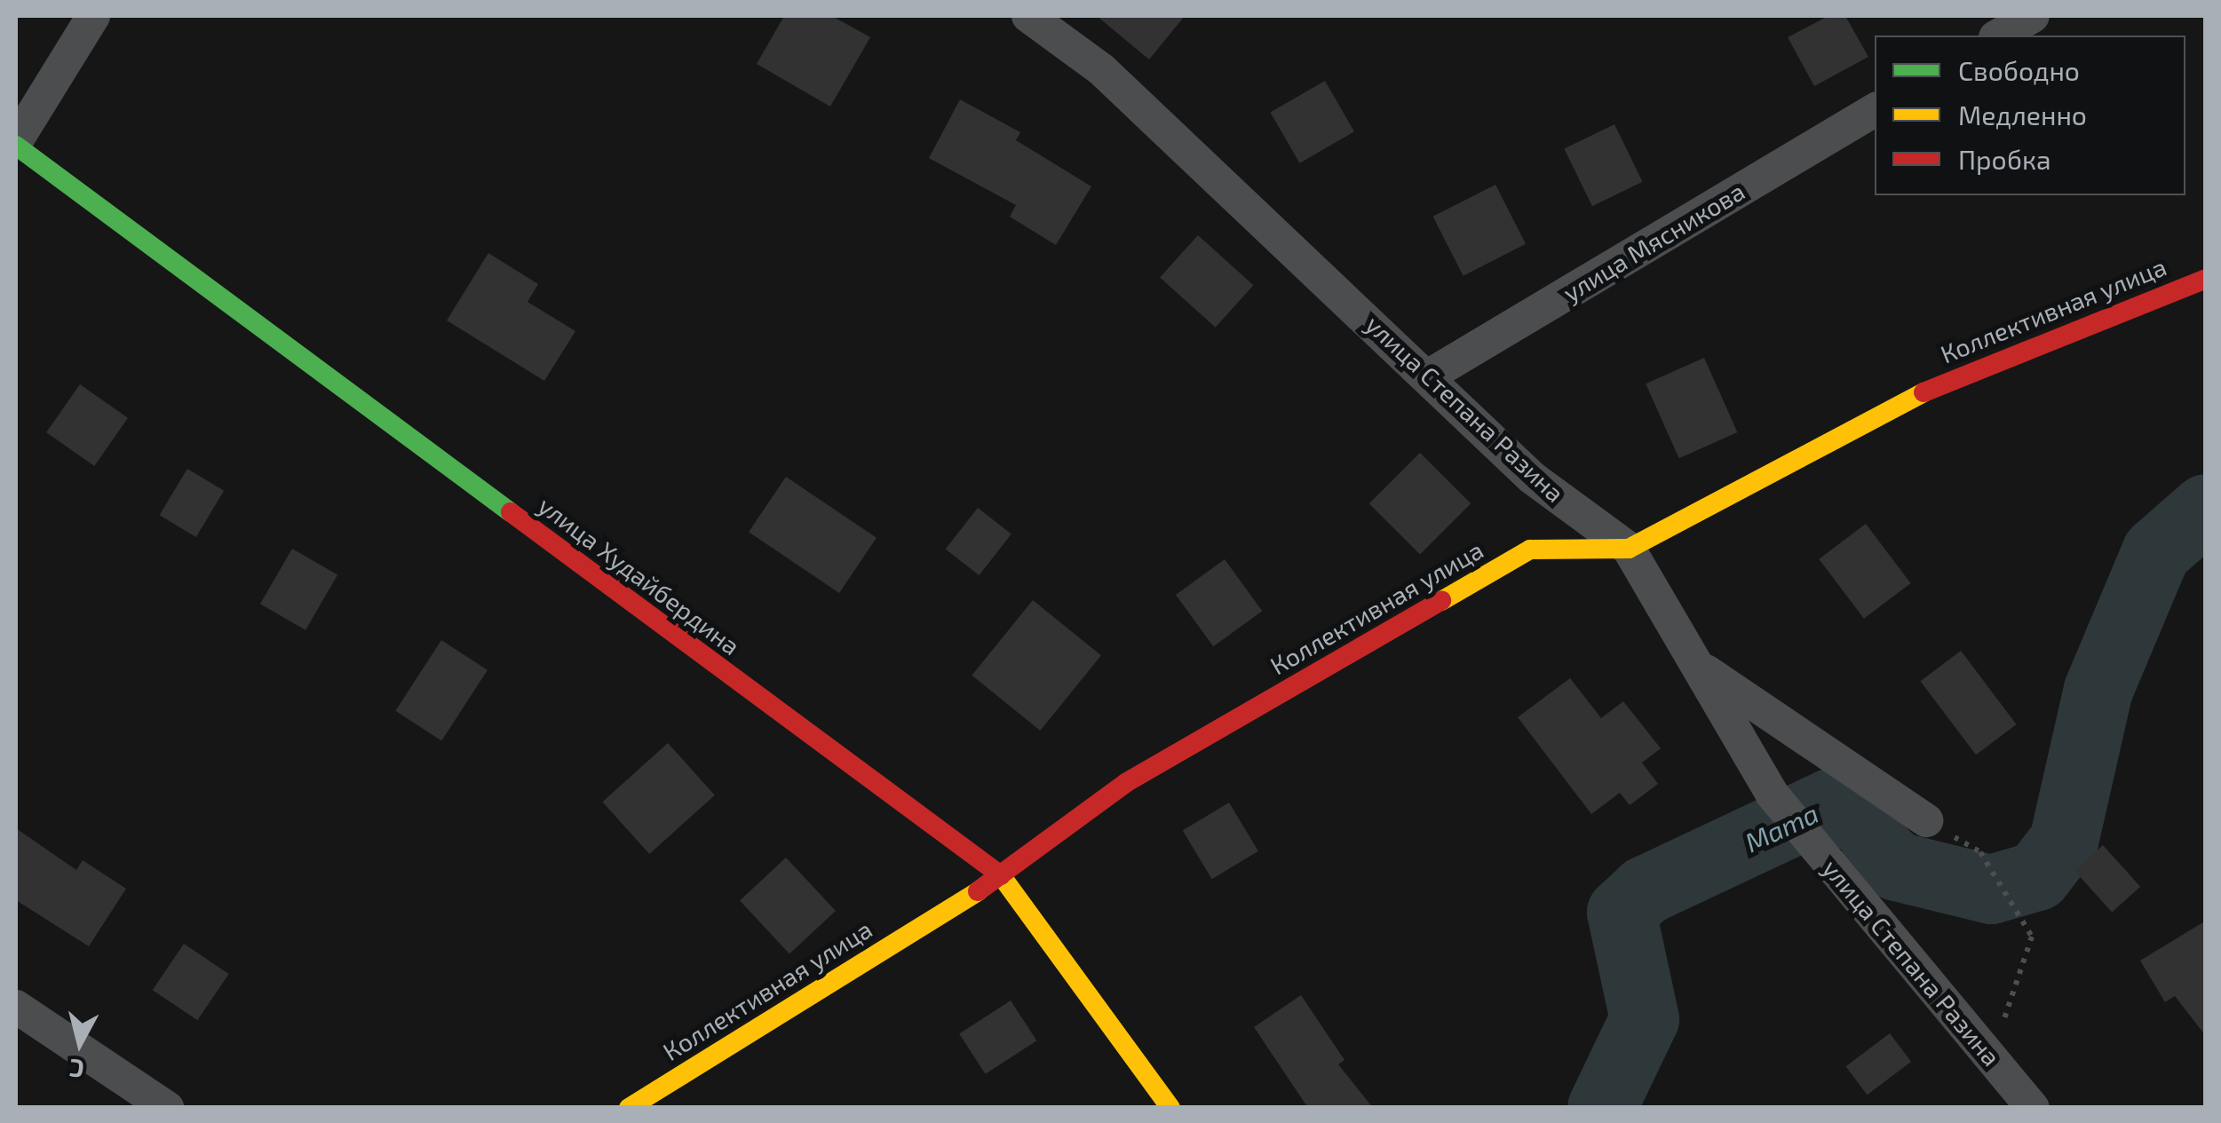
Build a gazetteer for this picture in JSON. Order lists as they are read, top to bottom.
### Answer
{
  "streets": {
    "street": [
      "улица Мясникова",
      "Коллективная улица",
      "улица Степана Разина",
      "улица Худайбердина"
    ]
  },
  "crossings": [
    ["улица Мясникова", "улица Степана Разина"],
    ["Коллективная улица", "улица Степана Разина"],
    ["Коллективная улица", "улица Худайбердина"]
  ],
  "water": ["Мата"],
  "legend": ["Свободно", "Медленно", "Пробка"],
  "north": "bottom"
}
